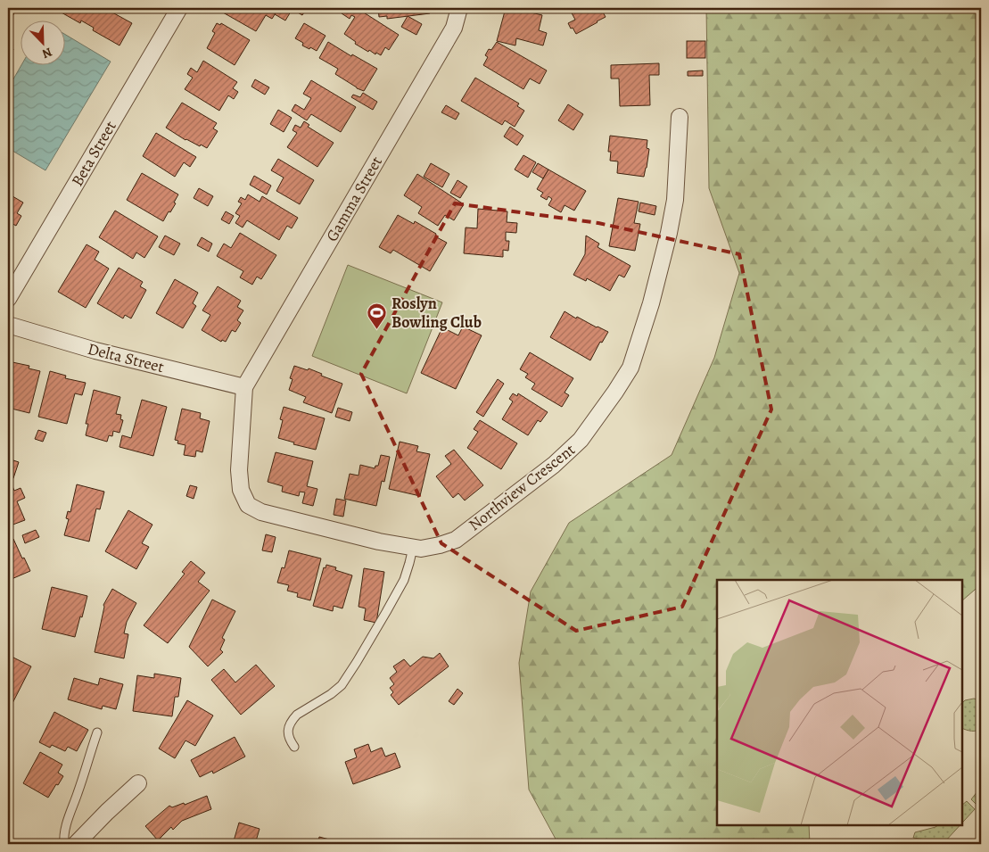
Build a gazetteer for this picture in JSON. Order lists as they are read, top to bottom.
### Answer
{
  "streets": {
    "street": [
      "Beta Street",
      "Gamma Street",
      "Delta Street",
      "Northview Crescent"
    ]
  },
  "crossings": [
    ["Gamma Street", "Delta Street"],
    ["Gamma Street", "Northview Crescent"],
    ["Delta Street", "Northview Crescent"]
  ],
  "places": {
    "sports": ["Roslyn Bowling Club"]
  },
  "north": "bottom right"
}
